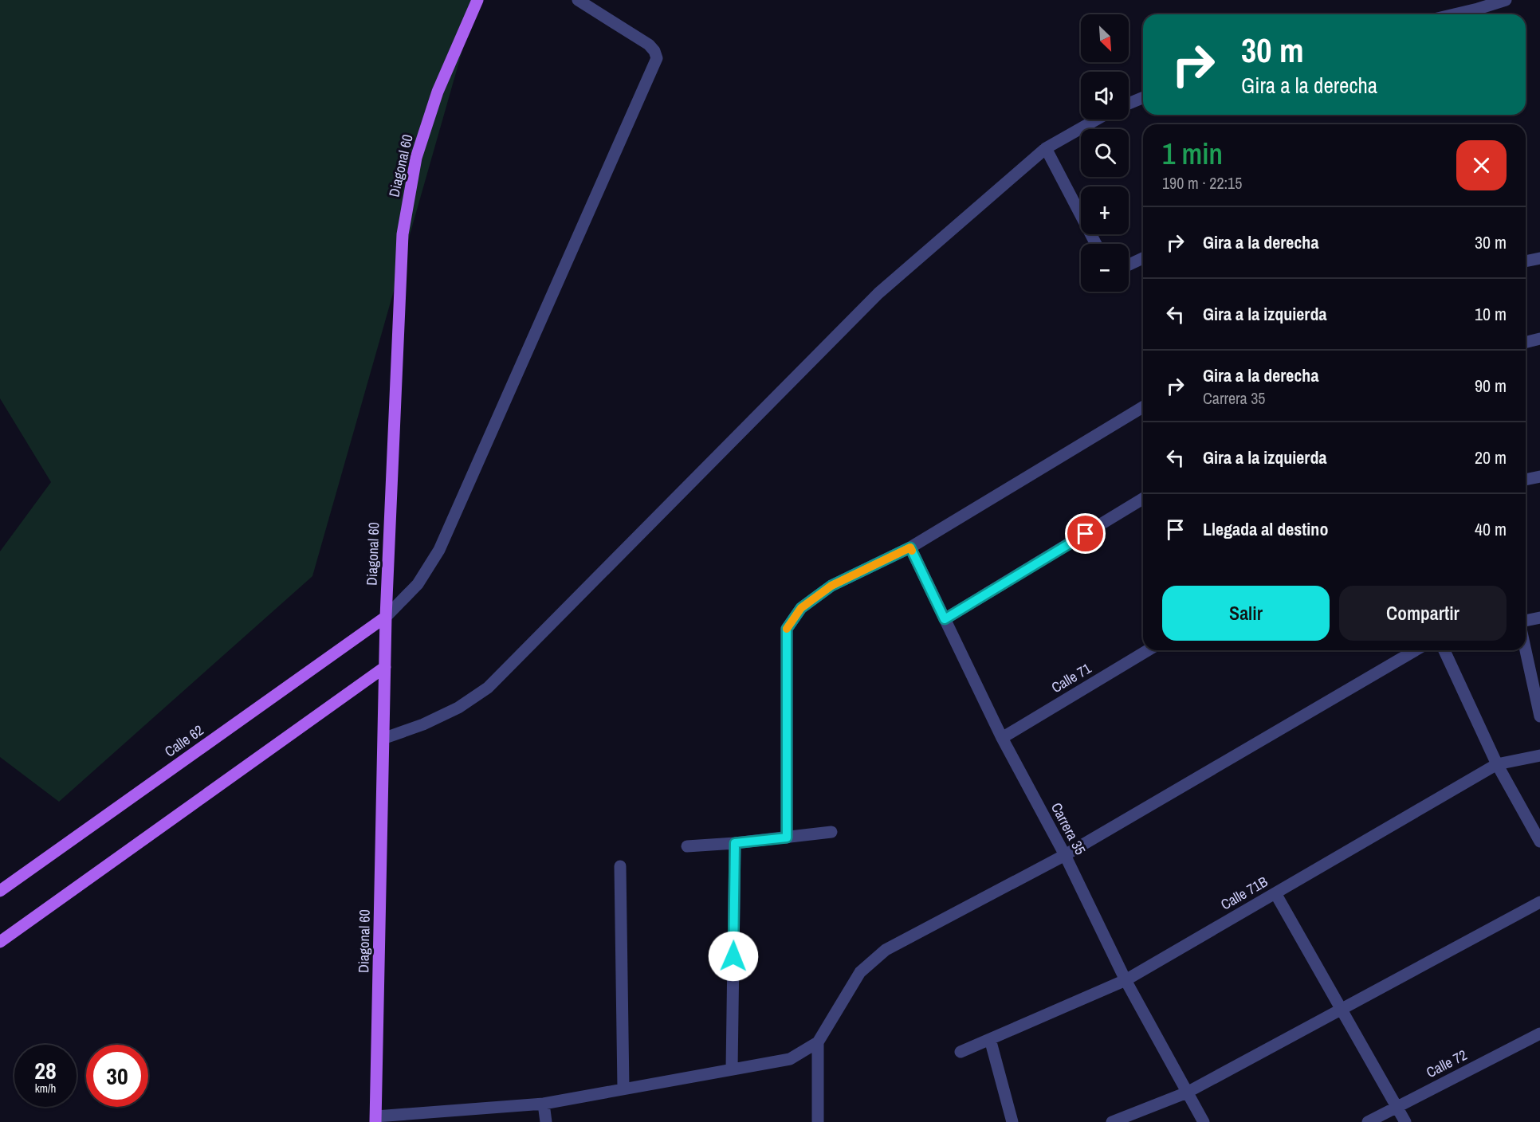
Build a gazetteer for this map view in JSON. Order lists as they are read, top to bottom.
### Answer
{
  "streets": {
    "main road": ["Diagonal 60", "Calle 62"],
    "street": [
      "Calle 71",
      "Carrera 35",
      "Calle 71B",
      "Calle 72"
    ]
  },
  "crossings": [
    ["Diagonal 60", "Calle 62"],
    ["Calle 71", "Carrera 35"],
    ["Carrera 35", "Calle 71B"]
  ],
  "north": "bottom right",
  "page": {
    "map_buttons": ["+", "−"],
    "turn": ["30 m", "Gira a la derecha"],
    "heading": ["1 min", "190 m · 22:15"],
    "list": [
      {
        "name": "Gira a la derecha",
        "value": "30 m"
      },
      {
        "name": "Gira a la izquierda",
        "value": "10 m"
      },
      {
        "name": "Gira a la derecha",
        "note": "Carrera 35",
        "value": "90 m"
      },
      {
        "name": "Gira a la izquierda",
        "value": "20 m"
      },
      {
        "name": "Llegada al destino",
        "value": "40 m"
      }
    ],
    "buttons": ["Salir", "Compartir"],
    "speed": "28 km/h",
    "limit": "30"
  }
}
